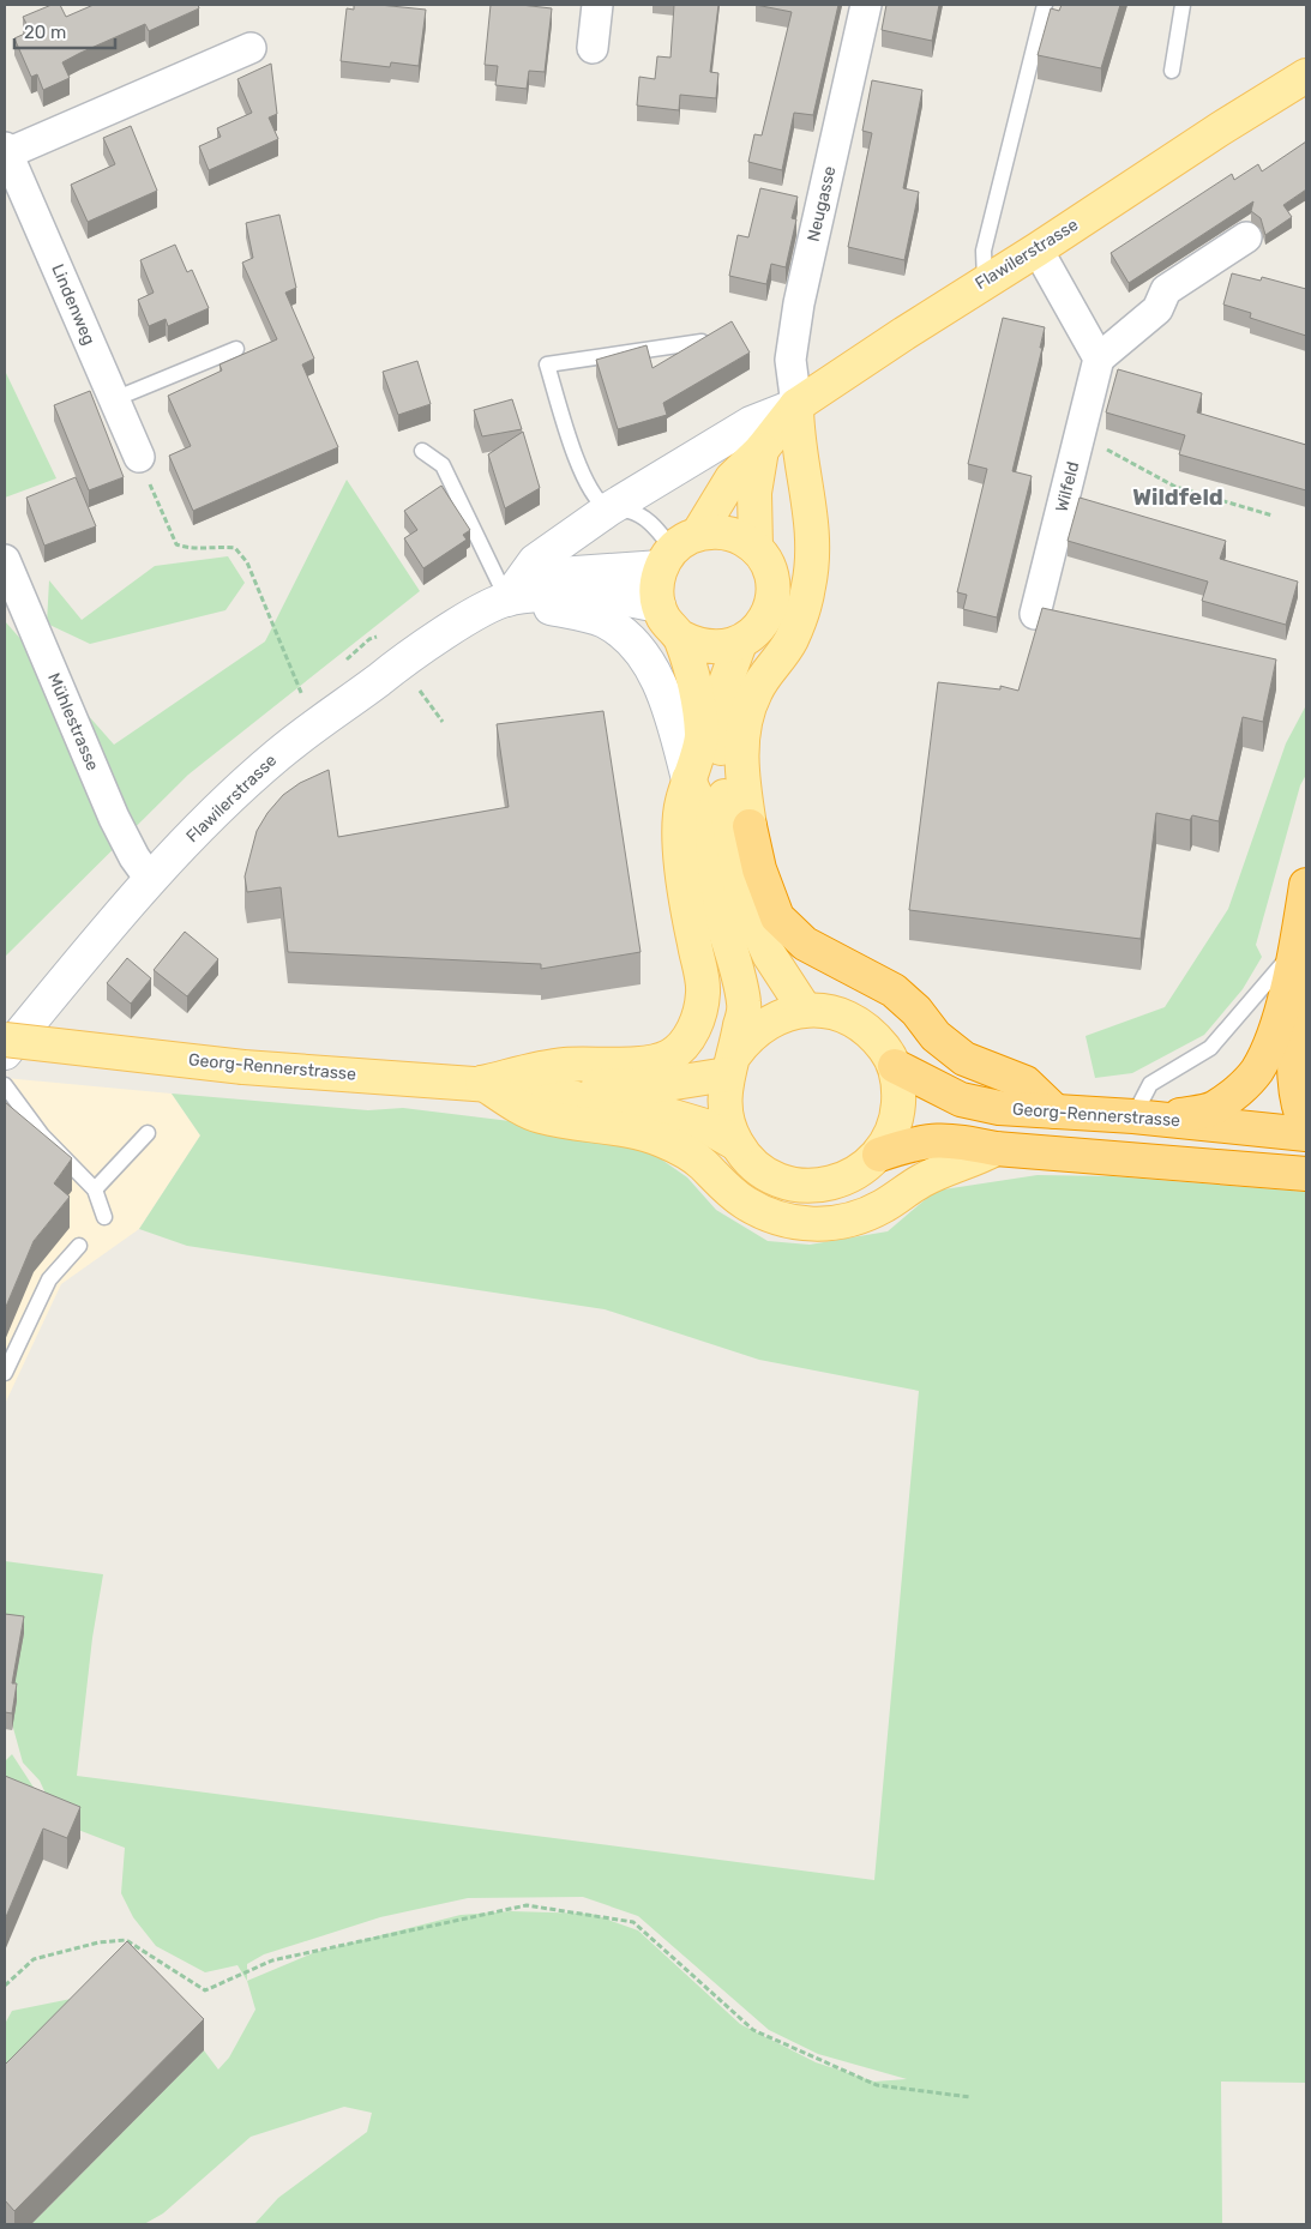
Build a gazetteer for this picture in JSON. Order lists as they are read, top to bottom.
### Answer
{
  "streets": {
    "highway": ["Georg-Rennerstrasse"],
    "main road": ["Flawilerstrasse"],
    "street": [
      "Neugasse",
      "Lindenweg",
      "Wilfeld",
      "Mühlestrasse"
    ]
  },
  "crossings": [
    ["Neugasse", "Flawilerstrasse"],
    ["Flawilerstrasse", "Mühlestrasse"]
  ],
  "districts": ["Wildfeld"],
  "scale_bar": "20 m"
}
